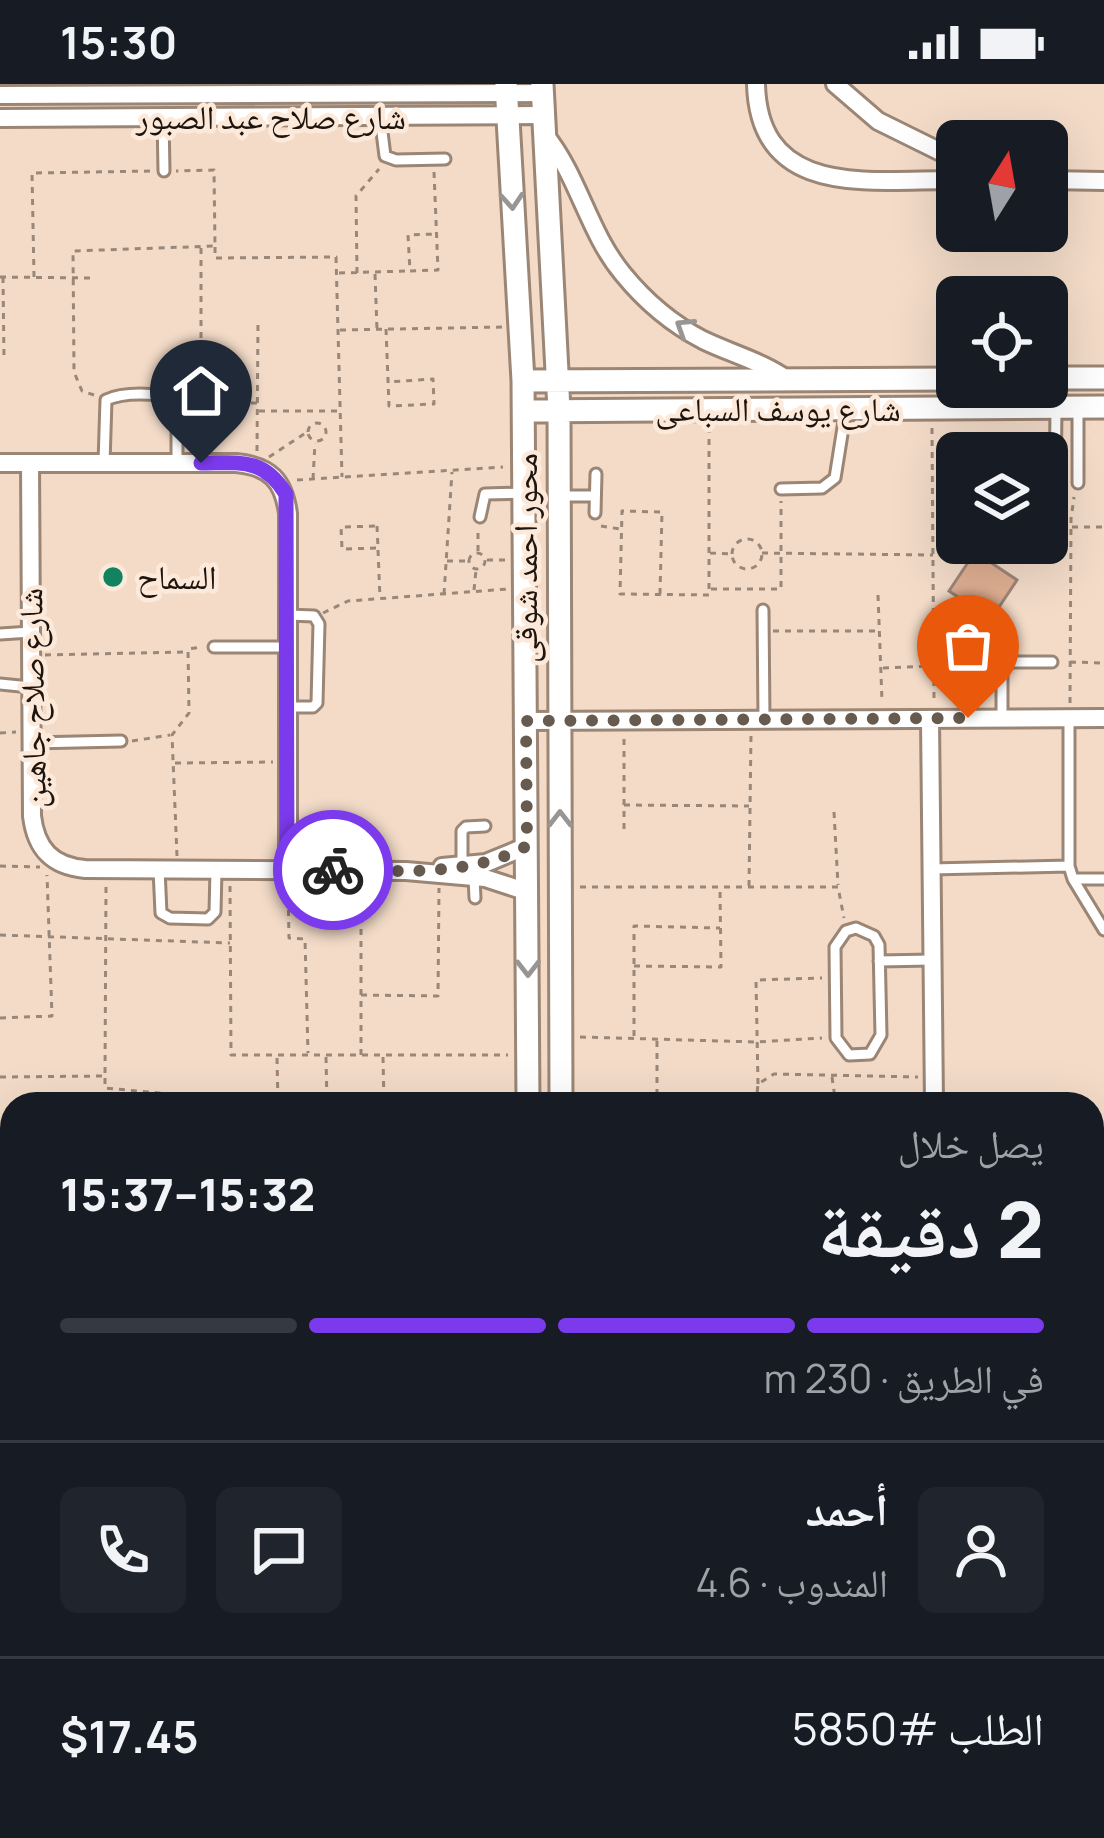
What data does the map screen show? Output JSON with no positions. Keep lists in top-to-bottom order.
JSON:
{
  "streets": {
    "street": [
      "شارع صلاح عبد الصبور",
      "شارع يوسف السباعى",
      "محور احمد شوقى",
      "شارع صلاح جاهين"
    ]
  },
  "crossings": [
    ["شارع صلاح عبد الصبور", "محور احمد شوقى"],
    ["شارع يوسف السباعى", "محور احمد شوقى"],
    ["محور احمد شوقى", "شارع صلاح جاهين"]
  ],
  "places": ["السماح"],
  "north": "top",
  "page": {
    "status": "15:30",
    "heading": ["2 دقيقة", "يصل خلال", "15:32–15:37"],
    "panel": [
      "أحمد",
      "المندوب · 4.6",
      "الطلب #5850",
      "$17.45"
    ],
    "bar": "في الطريق · 230 m"
  }
}
